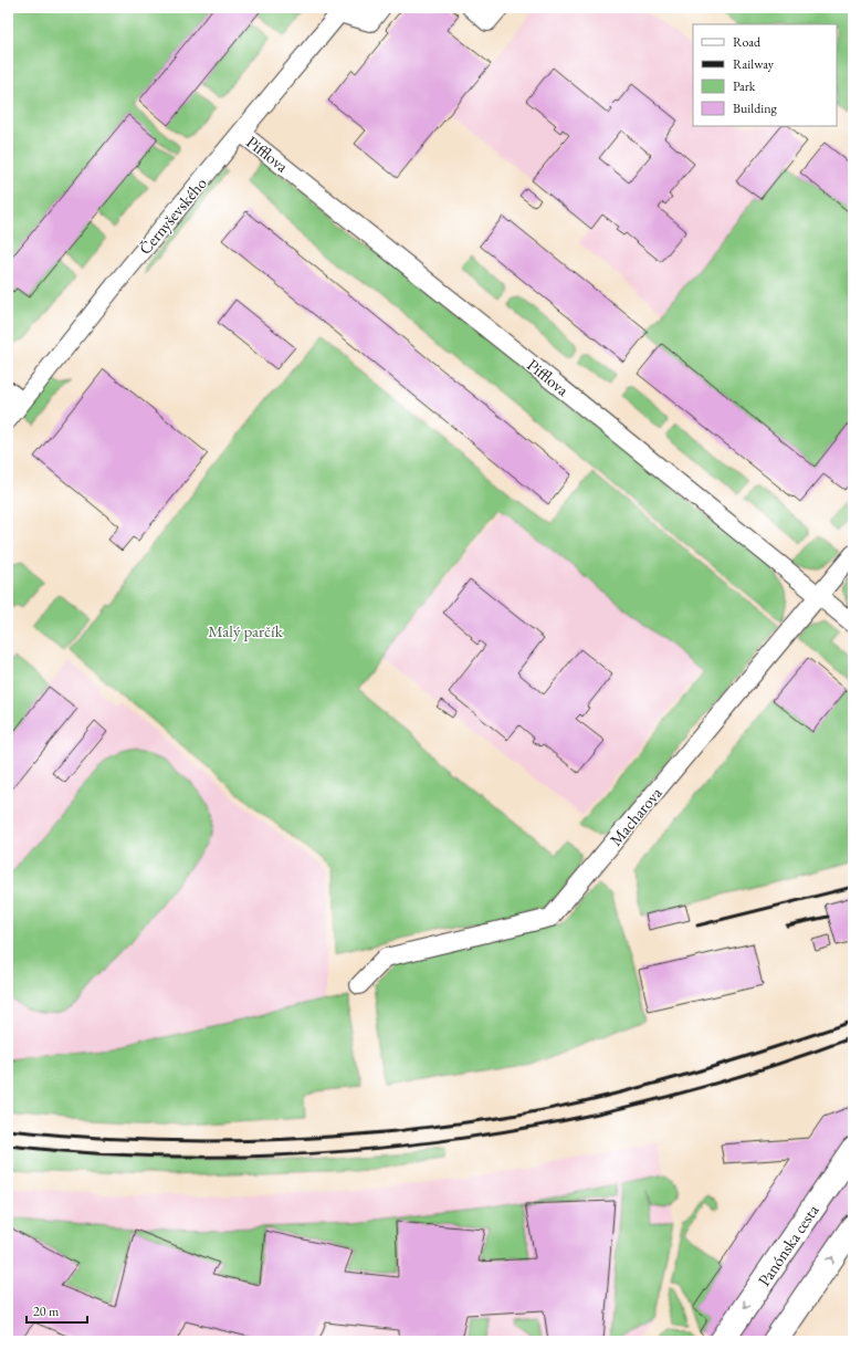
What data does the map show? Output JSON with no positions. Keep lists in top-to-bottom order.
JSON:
{
  "streets": {
    "main road": ["Panónska cesta"],
    "street": ["Pifflova", "Černyševského", "Macharova"]
  },
  "crossings": [
    ["Pifflova", "Černyševského"],
    ["Pifflova", "Macharova"]
  ],
  "parks": ["Malý parčík"],
  "legend": [
    "Road",
    "Railway",
    "Park",
    "Building"
  ],
  "scale_bar": "20 m"
}
